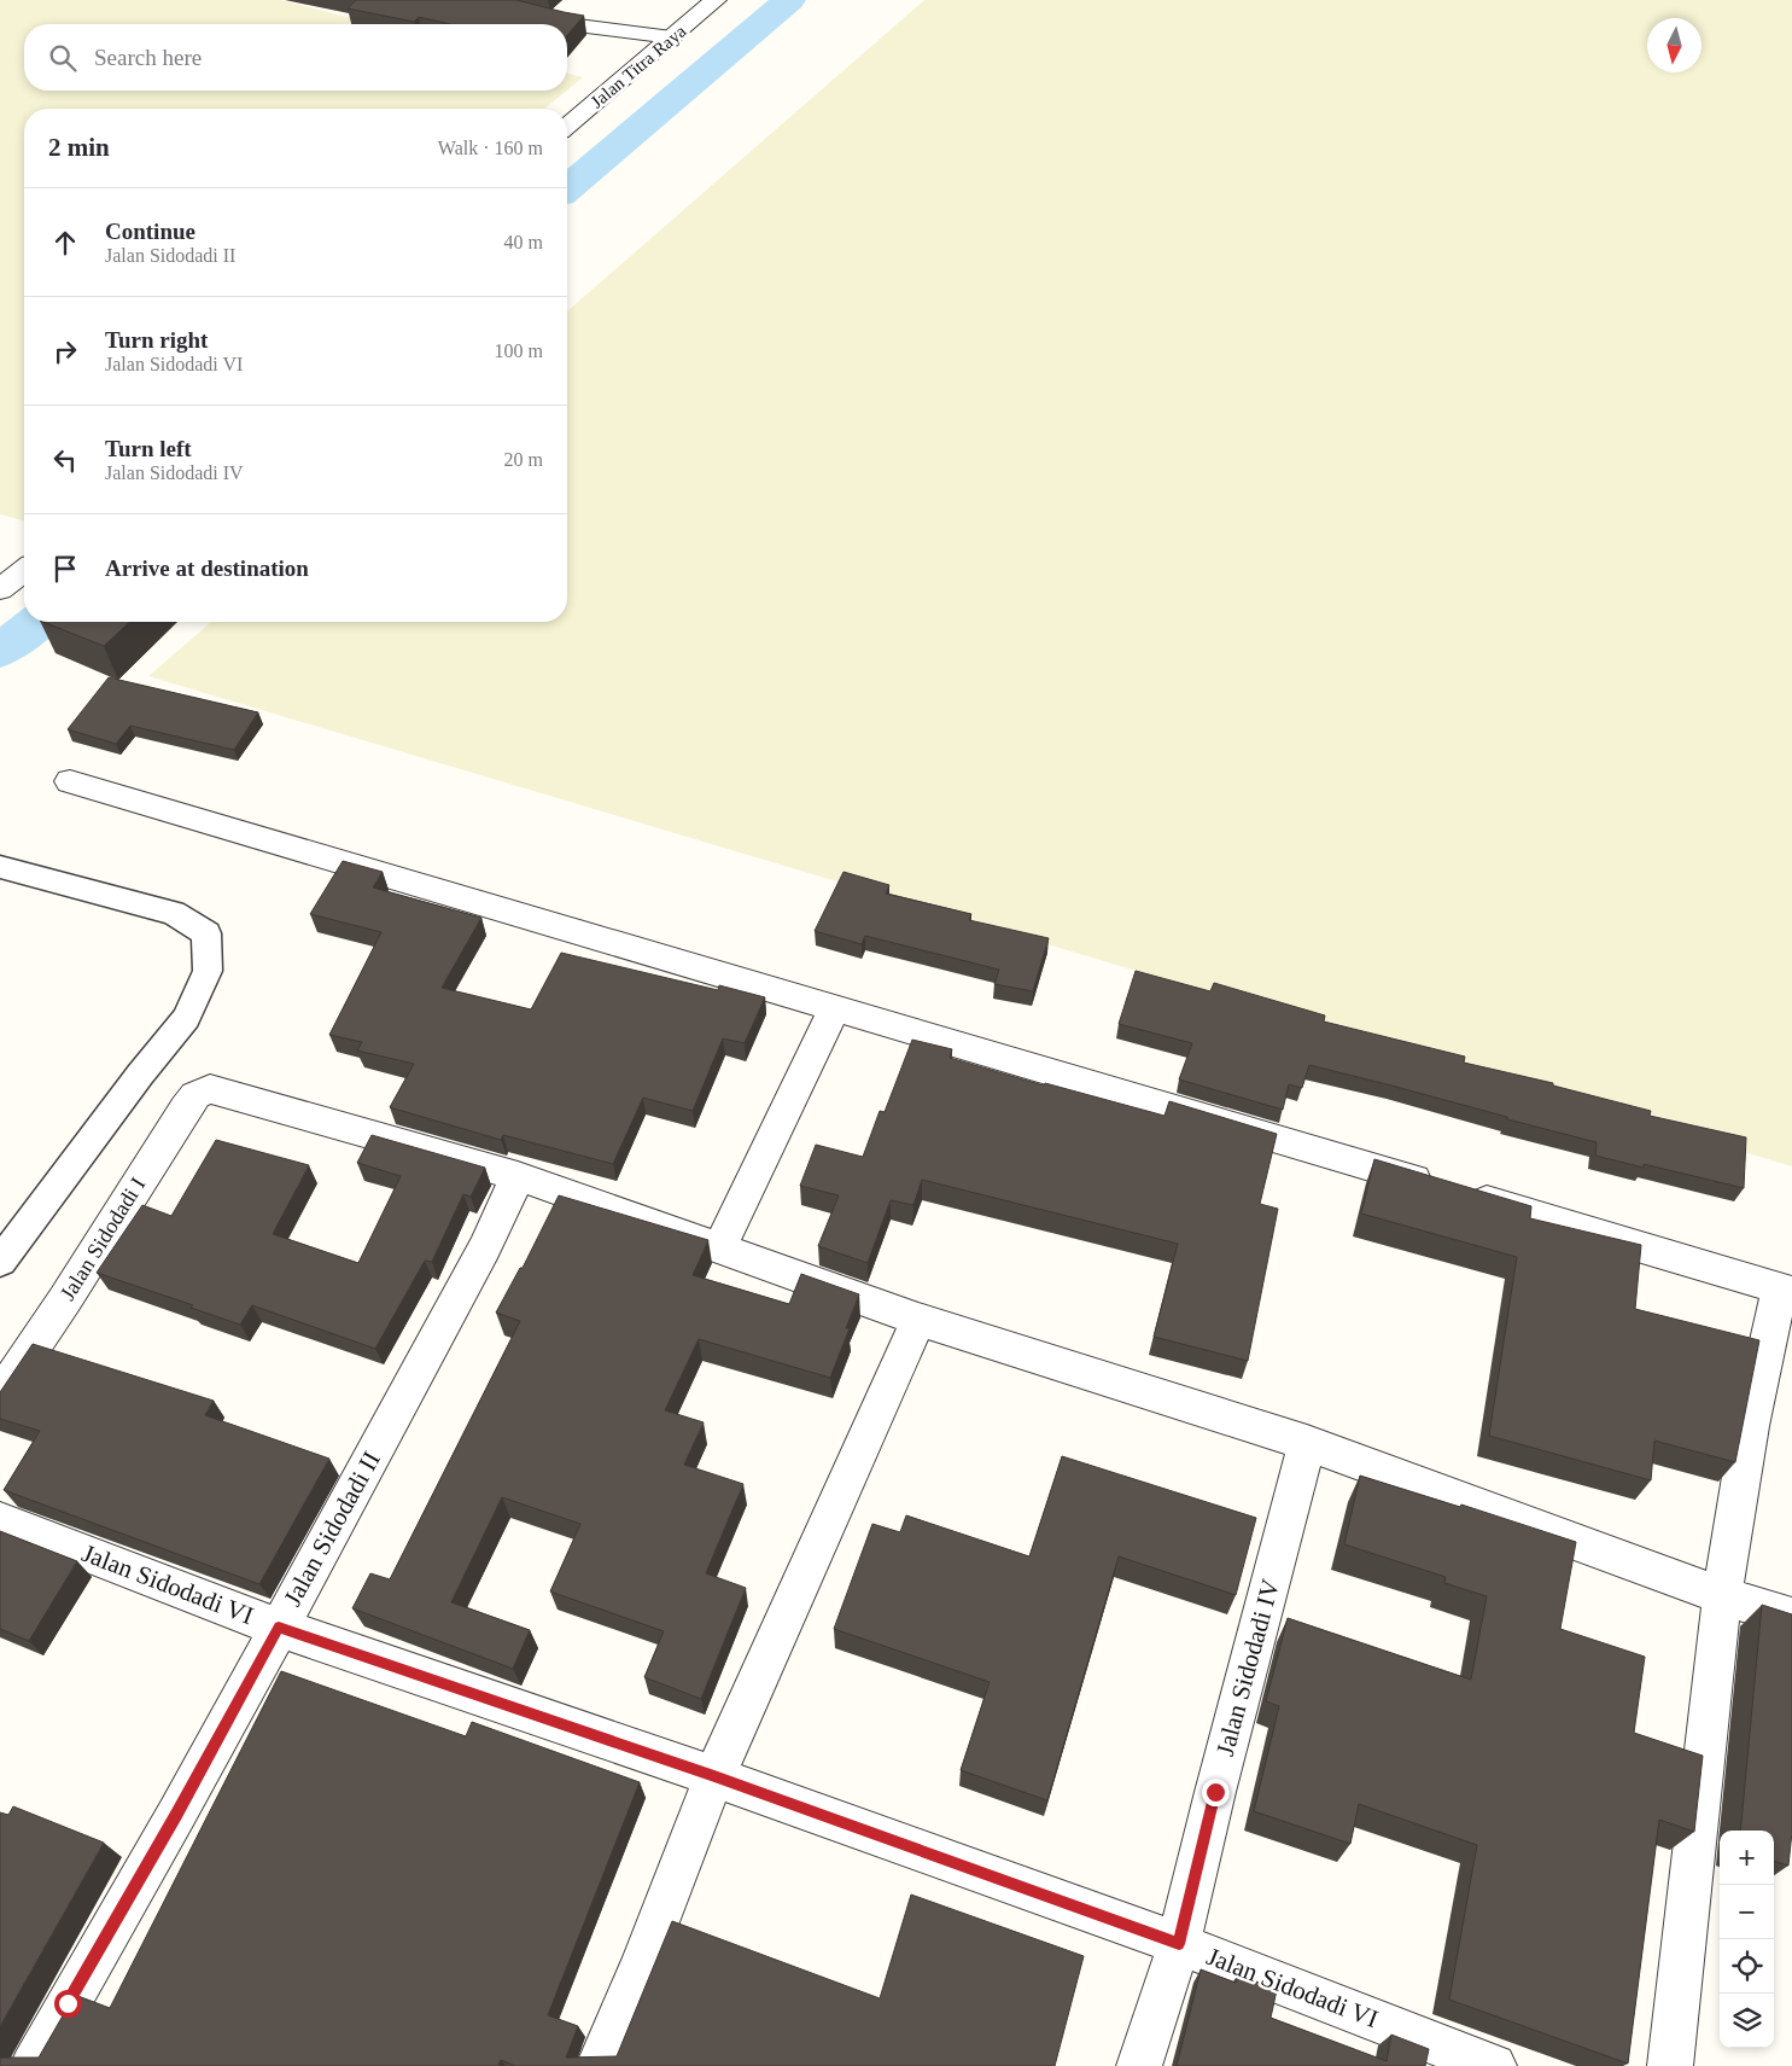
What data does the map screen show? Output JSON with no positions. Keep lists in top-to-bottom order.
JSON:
{
  "streets": {
    "street": [
      "Jalan Titra Raya",
      "Jalan Sidodadi I",
      "Jalan Sidodadi II",
      "Jalan Sidodadi VI",
      "Jalan Sidodadi IV"
    ]
  },
  "crossings": [
    ["Jalan Sidodadi I", "Jalan Sidodadi II"],
    ["Jalan Sidodadi II", "Jalan Sidodadi VI"],
    ["Jalan Sidodadi VI", "Jalan Sidodadi IV"]
  ],
  "north": "bottom",
  "page": {
    "search": "Search here",
    "heading": ["2 min", "Walk · 160 m"],
    "list": [
      ["Continue", "Jalan Sidodadi II", "40 m"],
      ["Turn right", "Jalan Sidodadi VI", "100 m"],
      ["Turn left", "Jalan Sidodadi IV", "20 m"],
      "Arrive at destination"
    ],
    "map_buttons": ["+", "−"]
  }
}
